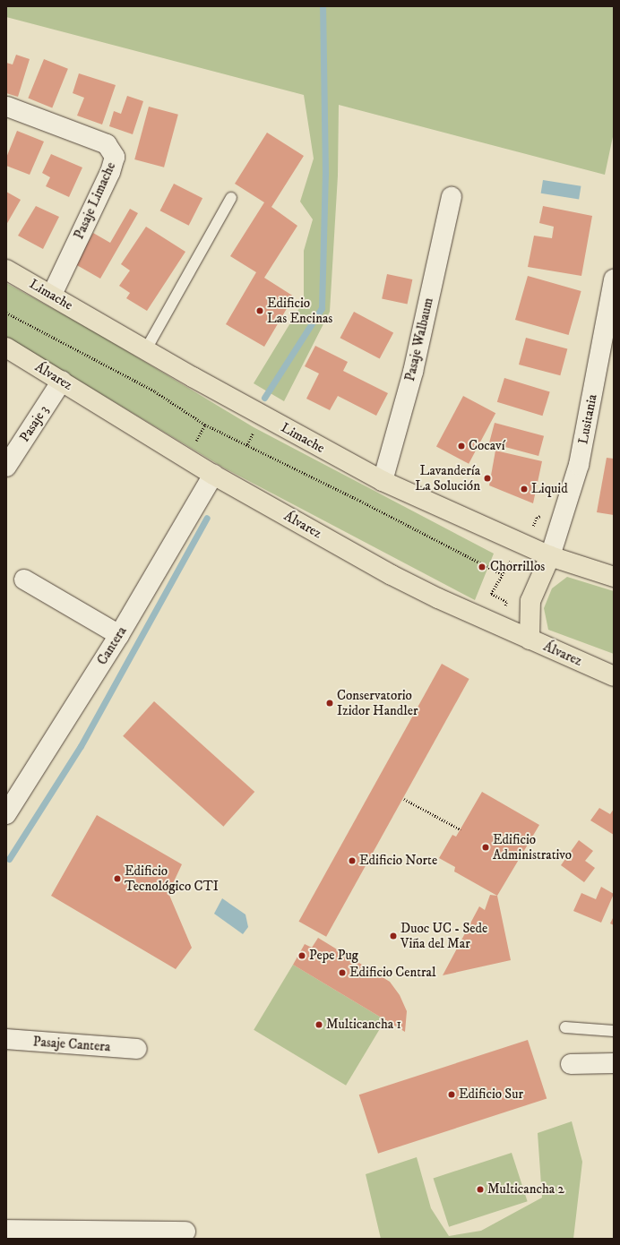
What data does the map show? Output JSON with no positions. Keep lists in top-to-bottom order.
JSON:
{
  "streets": {
    "main road": ["Limache", "Álvarez"],
    "street": [
      "Pasaje Limache",
      "Pasaje Walbaum",
      "Lusitania",
      "Pasaje 3",
      "Cantera",
      "Pasaje Cantera"
    ]
  },
  "crossings": [
    ["Pasaje Limache", "Limache"],
    ["Limache", "Pasaje Walbaum"],
    ["Limache", "Lusitania"],
    ["Álvarez", "Pasaje 3"],
    ["Álvarez", "Cantera"]
  ],
  "places": [
    "Edificio Las Encinas",
    "Cocaví",
    "Lavandería La Solución",
    "Liquid",
    "Chorrillos",
    "Conservatorio Izidor Handler",
    "Edificio Administrativo",
    "Edificio Norte",
    "Edificio Tecnológico CTI",
    "Duoc UC - Sede Viña del Mar",
    "Pepe Pug",
    "Edificio Central",
    "Multicancha 1",
    "Edificio Sur",
    "Multicancha 2"
  ]
}
